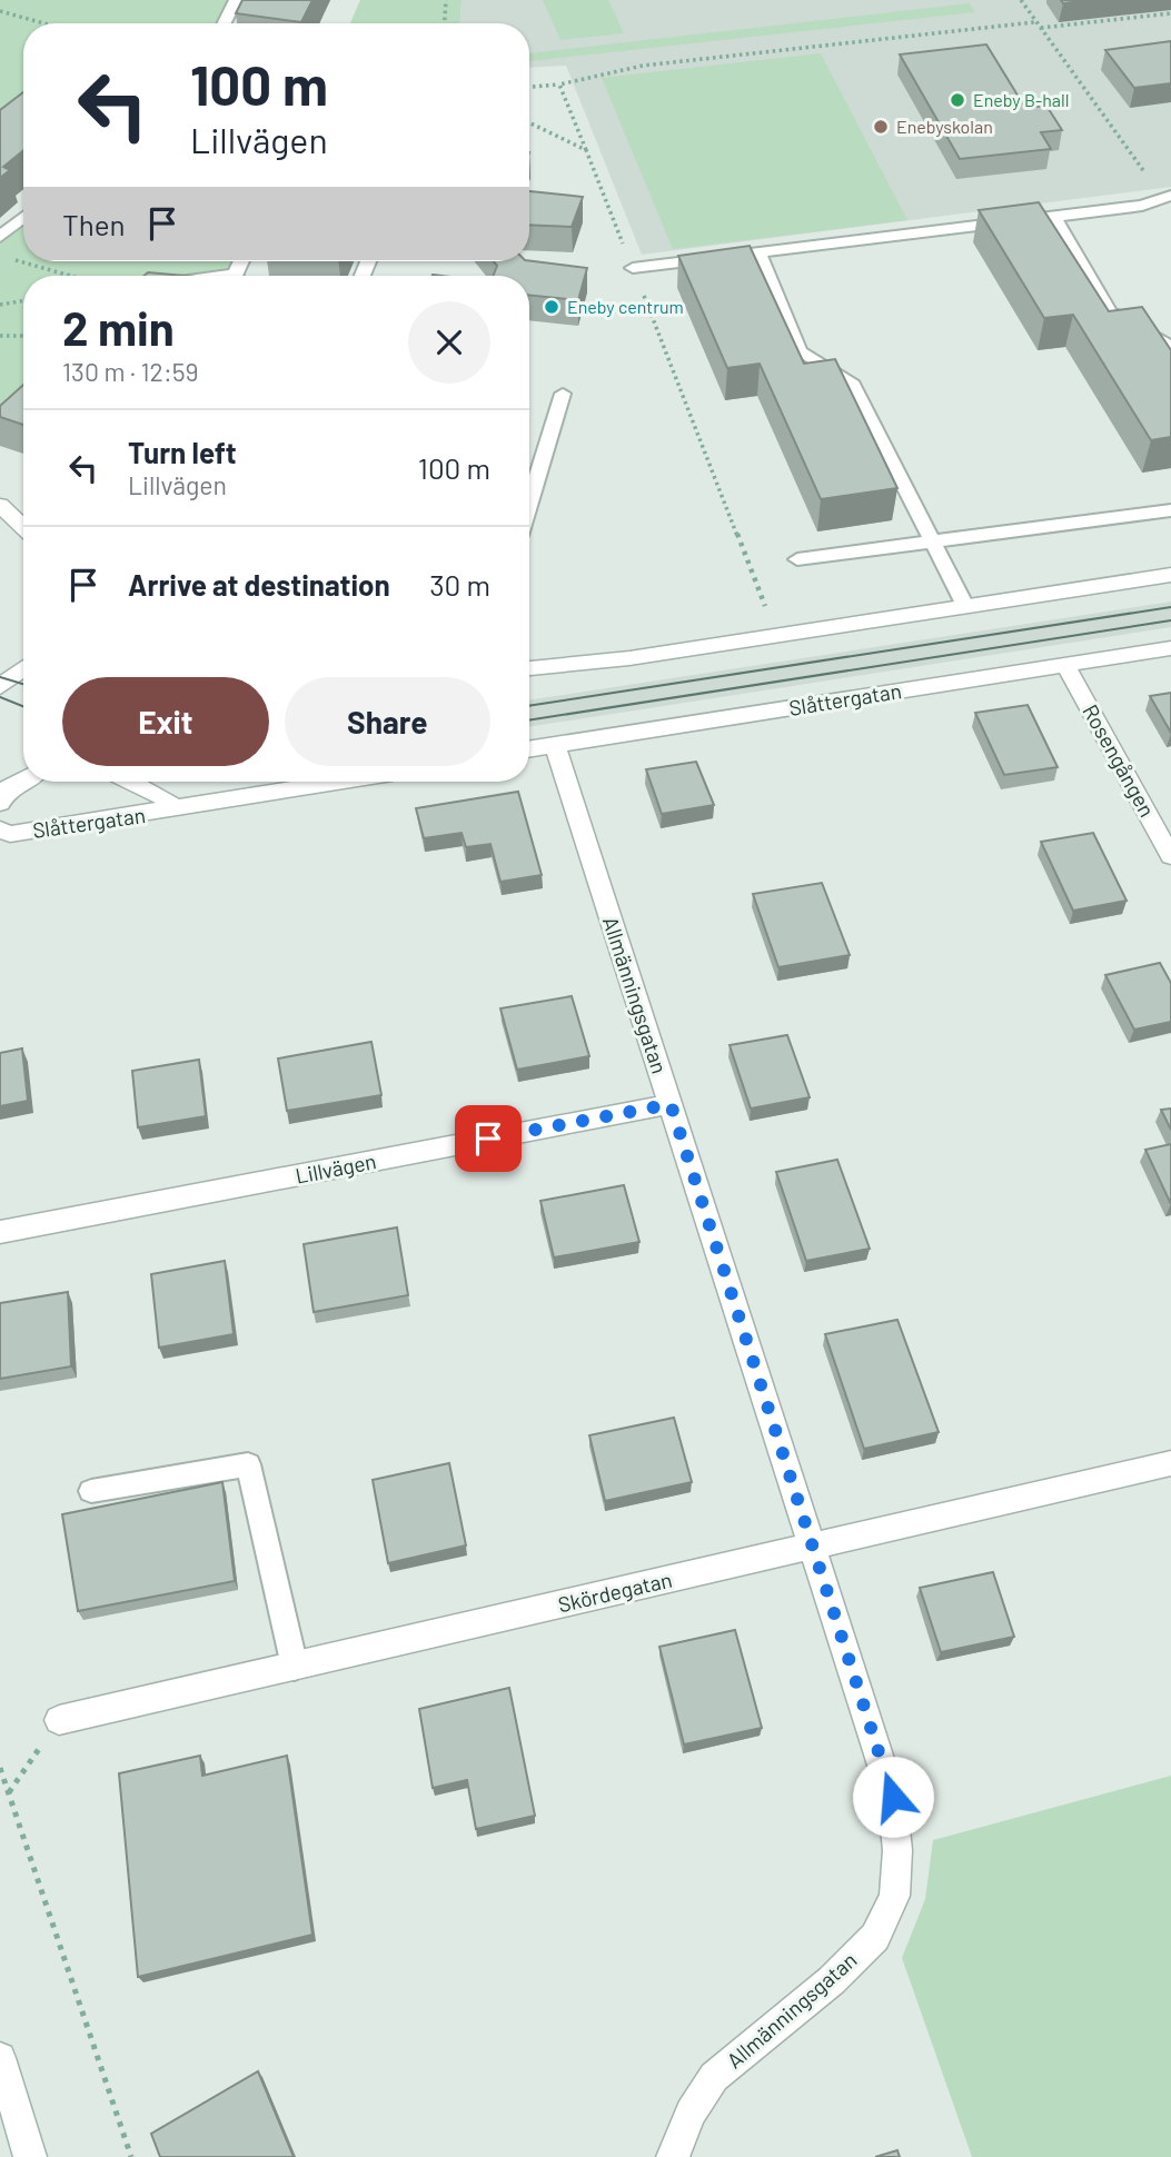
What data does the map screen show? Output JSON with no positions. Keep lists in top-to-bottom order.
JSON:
{
  "streets": {
    "street": [
      "Slåttergatan",
      "Rosengången",
      "Allmänningsgatan",
      "Lillvägen",
      "Skördegatan"
    ]
  },
  "crossings": [
    ["Slåttergatan", "Rosengången"],
    ["Slåttergatan", "Allmänningsgatan"],
    ["Allmänningsgatan", "Lillvägen"],
    ["Allmänningsgatan", "Skördegatan"]
  ],
  "places": ["Eneby B-hall", "Enebyskolan", "Eneby centrum"],
  "page": {
    "turn": ["100 m", "Lillvägen"],
    "then": "Then",
    "heading": ["2 min", "130 m · 12:59"],
    "list": [
      {
        "name": "Turn left",
        "note": "Lillvägen",
        "value": "100 m"
      },
      {
        "name": "Arrive at destination",
        "value": "30 m"
      }
    ],
    "buttons": ["Exit", "Share"]
  }
}
